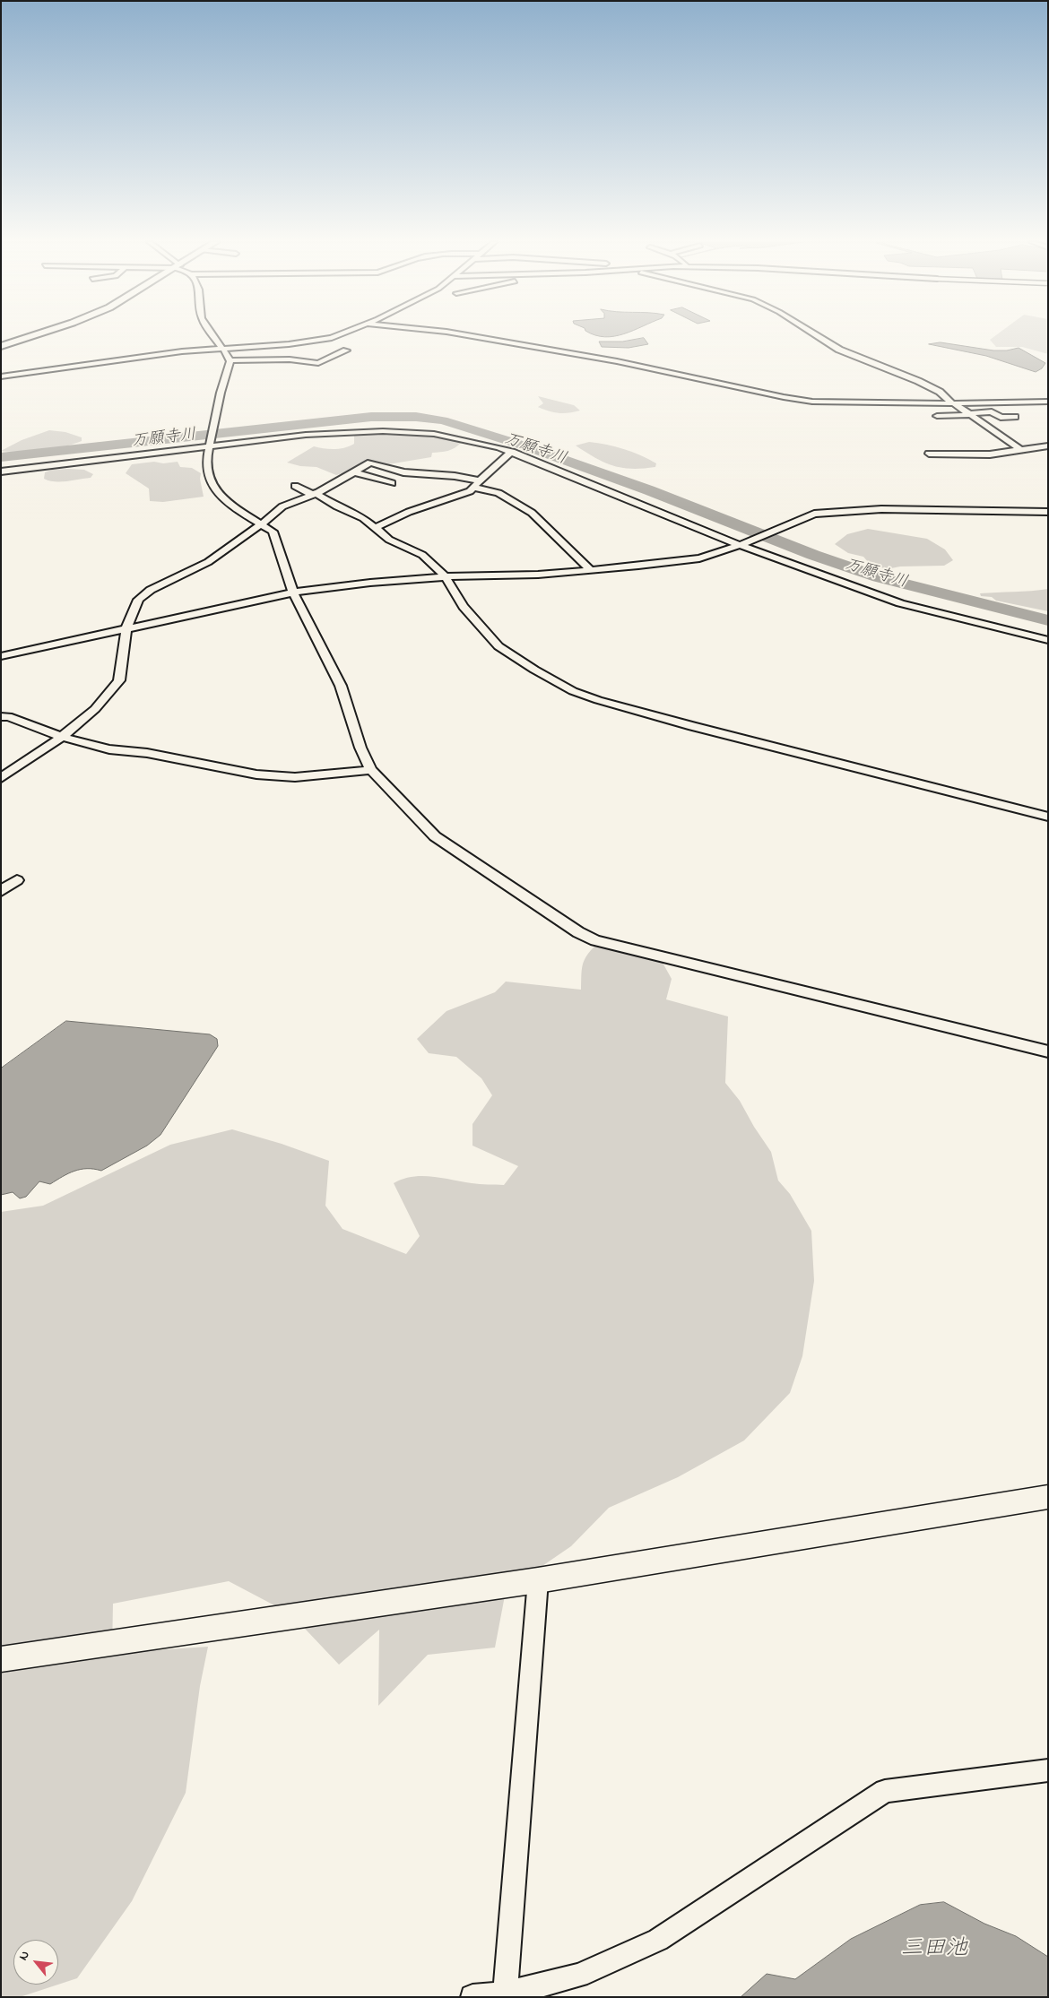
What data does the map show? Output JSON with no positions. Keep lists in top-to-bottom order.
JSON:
{
  "water": ["万願寺川", "三田池"],
  "north": "top left"
}
